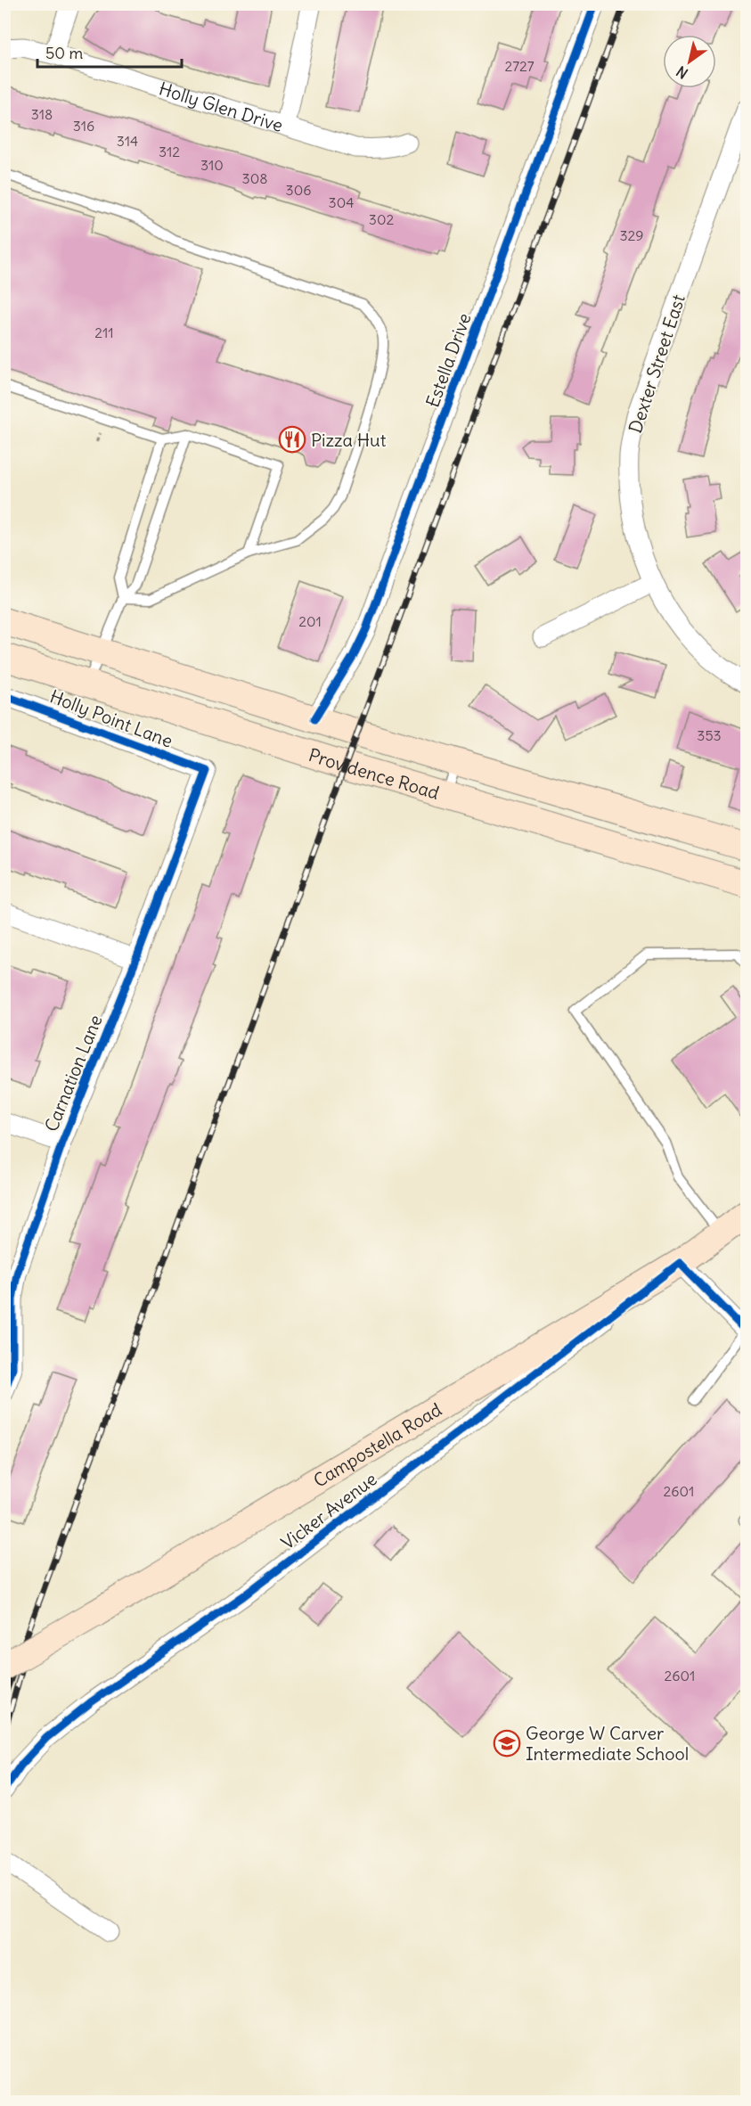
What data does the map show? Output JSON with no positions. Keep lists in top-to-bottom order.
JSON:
{
  "streets": {
    "main road": ["Providence Road", "Campostella Road"],
    "street": [
      "Holly Glen Drive",
      "Estella Drive",
      "Dexter Street East",
      "Holly Point Lane",
      "Carnation Lane",
      "Vicker Avenue"
    ]
  },
  "crossings": [
    ["Estella Drive", "Providence Road"],
    ["Holly Point Lane", "Carnation Lane"],
    ["Campostella Road", "Vicker Avenue"]
  ],
  "places": {
    "restaurant": ["Pizza Hut"],
    "school or university": ["George W Carver Intermediate School"]
  },
  "house_numbers": [
    "2727",
    "318",
    "316",
    "314",
    "312",
    "310",
    "308",
    "306",
    "304",
    "302",
    "329",
    "211",
    "201",
    "353",
    "2601",
    "2601"
  ],
  "scale_bar": "50 m",
  "north": "bottom left"
}
